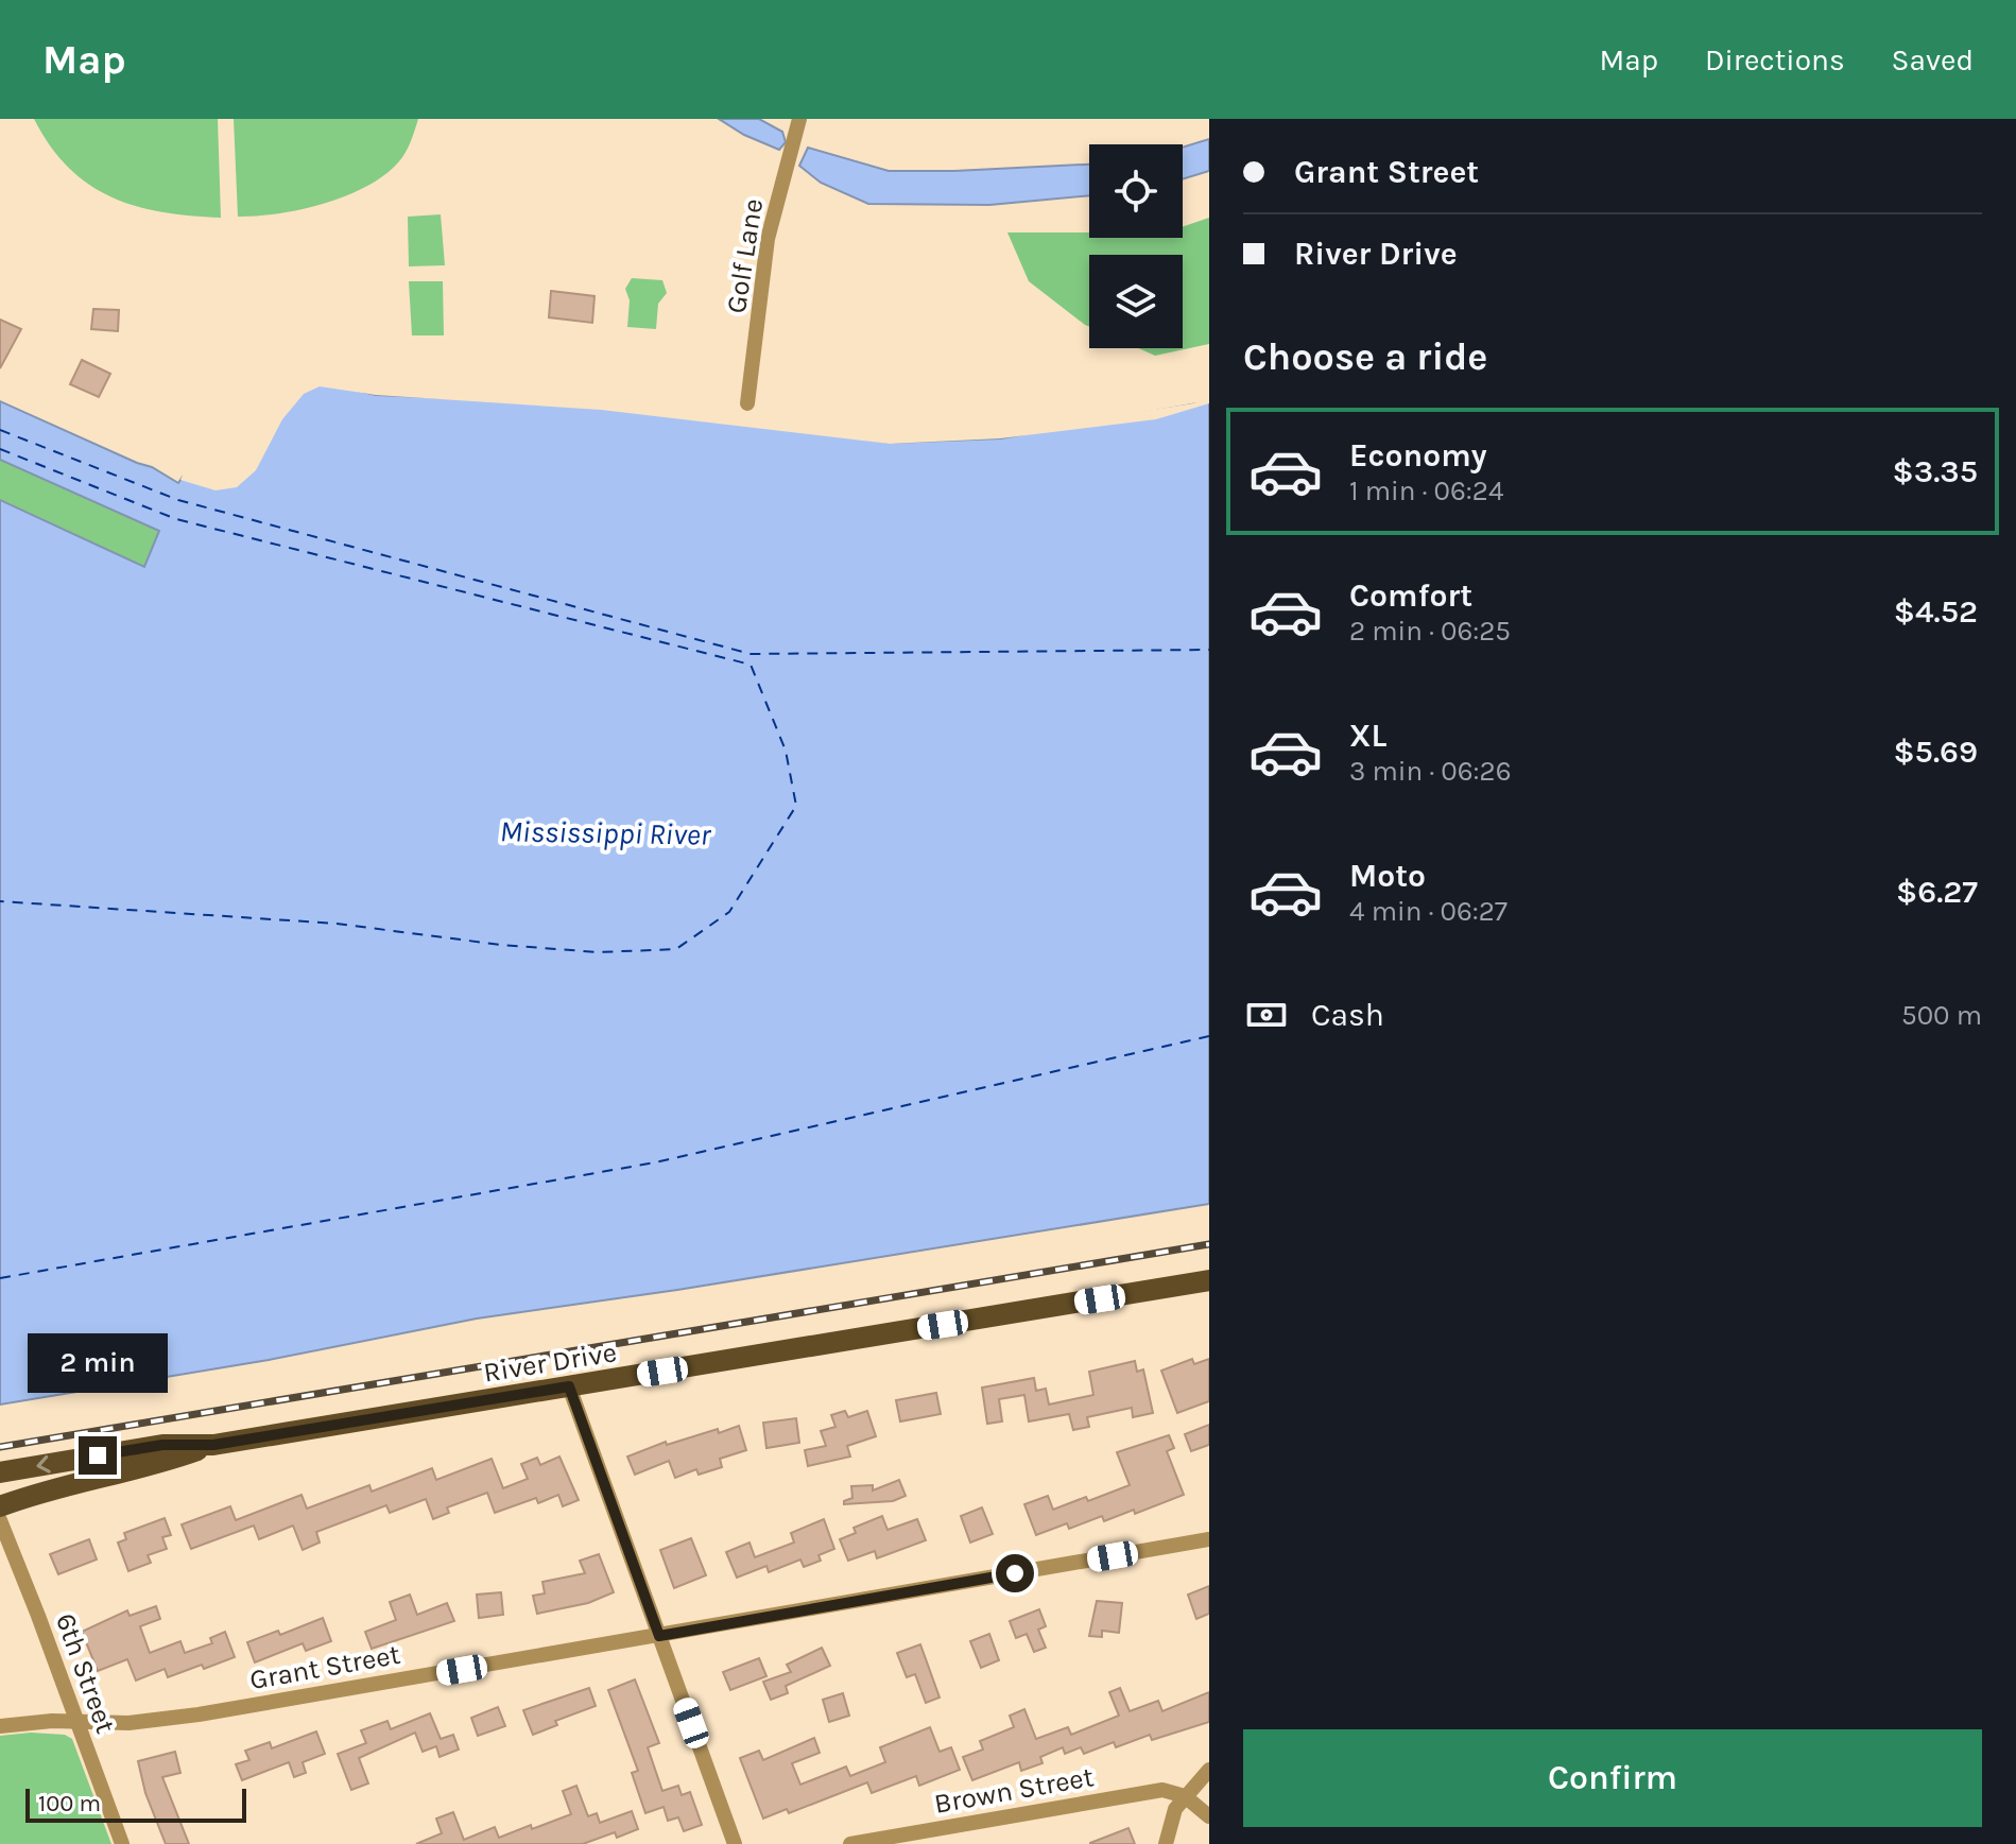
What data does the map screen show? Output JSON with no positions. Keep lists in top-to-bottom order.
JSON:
{
  "streets": {
    "main road": ["River Drive"],
    "street": [
      "Golf Lane",
      "Grant Street",
      "6th Street",
      "Brown Street"
    ]
  },
  "crossings": [
    ["Grant Street", "6th Street"]
  ],
  "water": ["Mississippi River"],
  "scale_bar": "100 m",
  "page": {
    "header": "Map",
    "nav": ["Map", "Directions", "Saved"],
    "banner": ["Grant Street", "River Drive"],
    "heading": "Choose a ride",
    "list": [
      {
        "name": "Economy",
        "note": "1 min · 06:24",
        "value": "$3.35"
      },
      {
        "name": "Comfort",
        "note": "2 min · 06:25",
        "value": "$4.52"
      },
      {
        "name": "XL",
        "note": "3 min · 06:26",
        "value": "$5.69"
      },
      {
        "name": "Moto",
        "note": "4 min · 06:27",
        "value": "$6.27"
      }
    ],
    "pay": ["Cash", "500 m"],
    "bubble": "2 min",
    "buttons": "Confirm",
    "scale": "100 m"
  }
}
